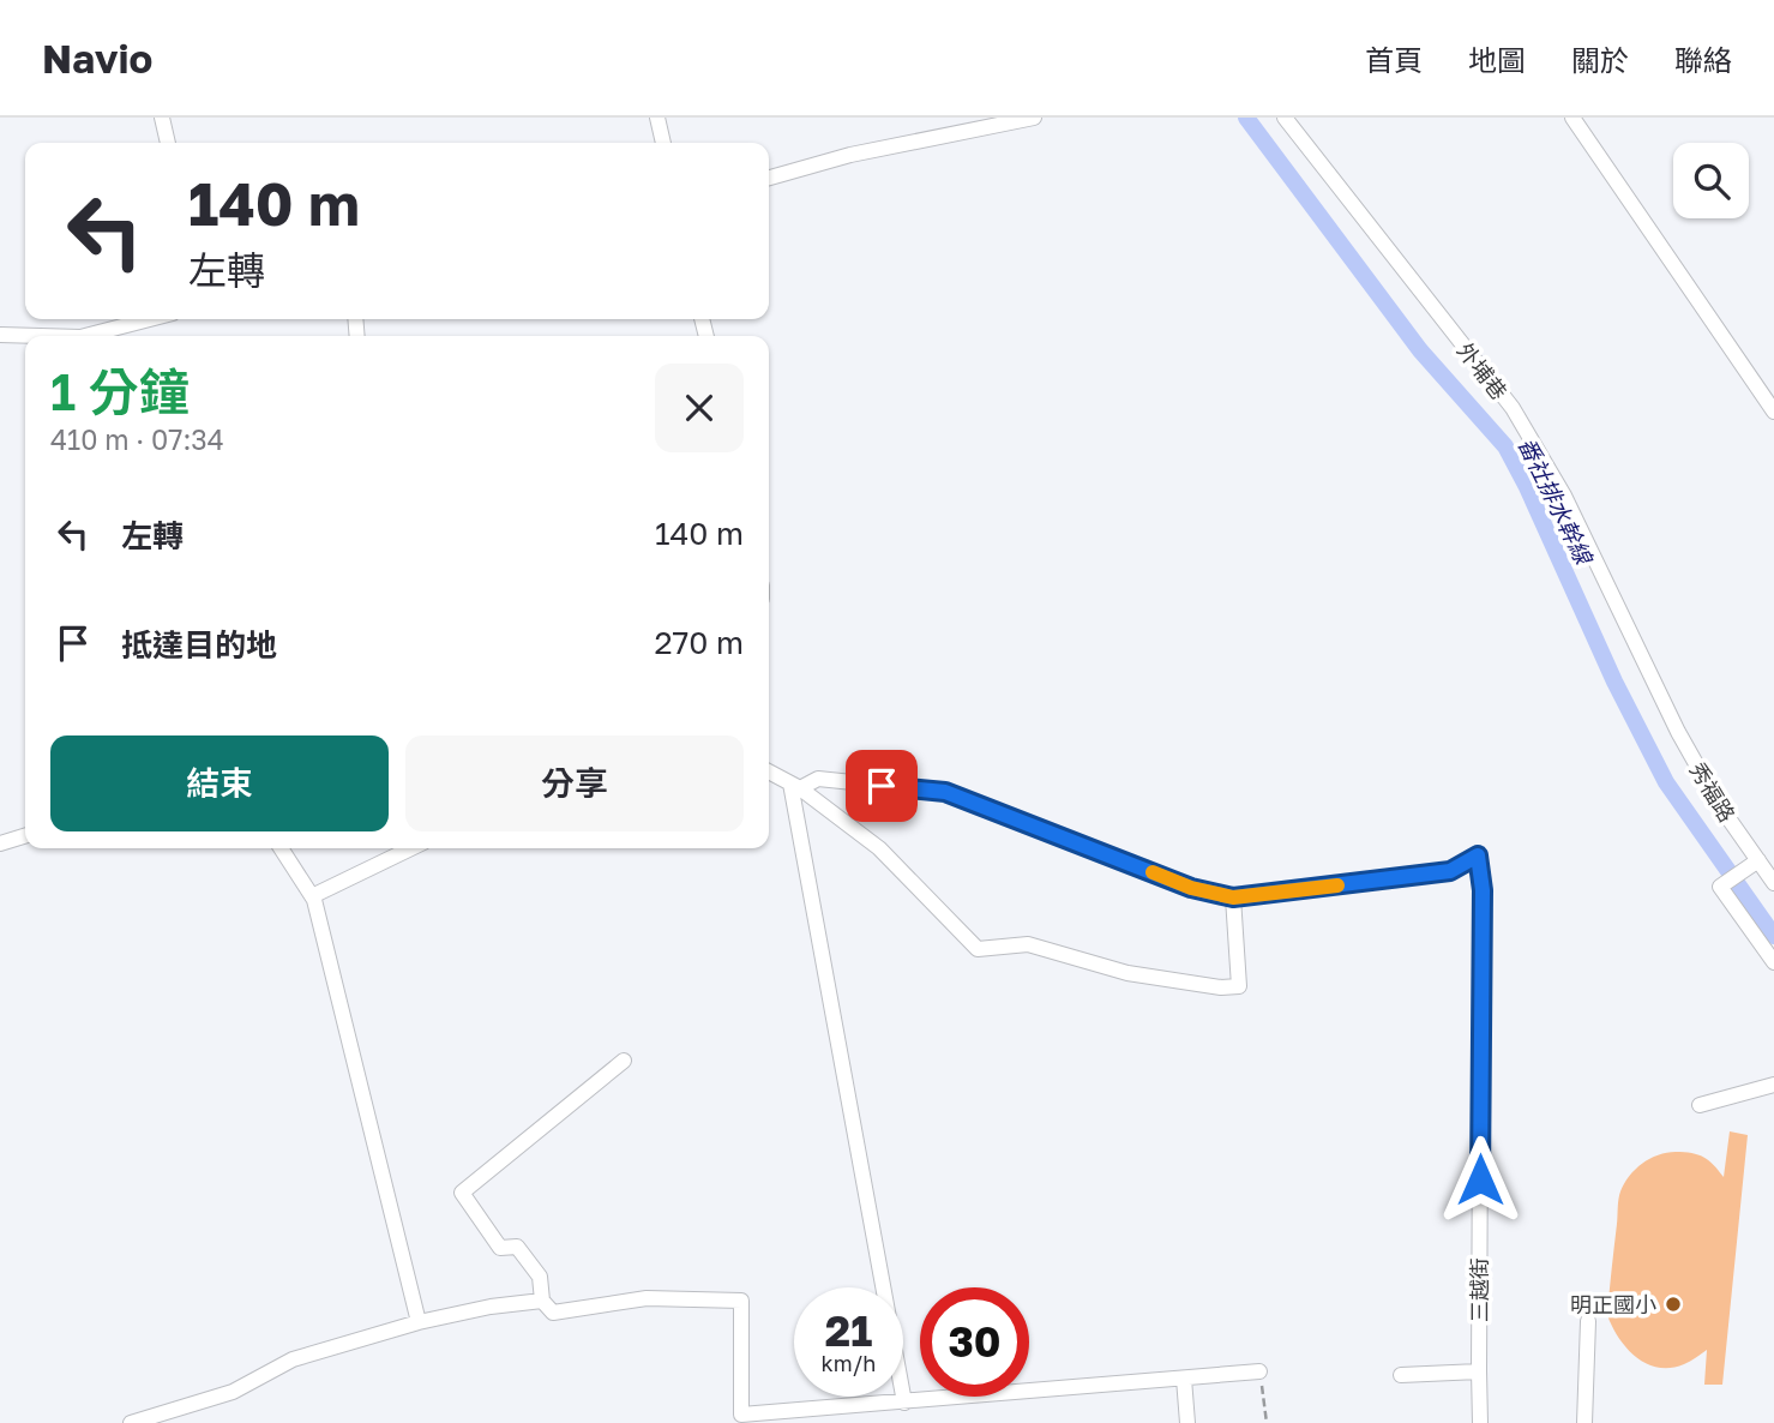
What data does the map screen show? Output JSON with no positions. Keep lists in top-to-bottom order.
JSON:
{
  "streets": {
    "street": ["外埔巷", "秀福路", "三越街"]
  },
  "crossings": [
    ["外埔巷", "秀福路"]
  ],
  "water": ["番社排水幹線"],
  "places": ["明正國小"],
  "page": {
    "header": "Navio",
    "nav": [
      "首頁",
      "地圖",
      "關於",
      "聯絡"
    ],
    "turn": ["140 m", "左轉"],
    "heading": ["1 分鐘", "410 m · 07:34"],
    "list": [
      {
        "name": "左轉",
        "value": "140 m"
      },
      {
        "name": "抵達目的地",
        "value": "270 m"
      }
    ],
    "buttons": ["結束", "分享"],
    "speed": "21 km/h",
    "limit": "30"
  }
}
